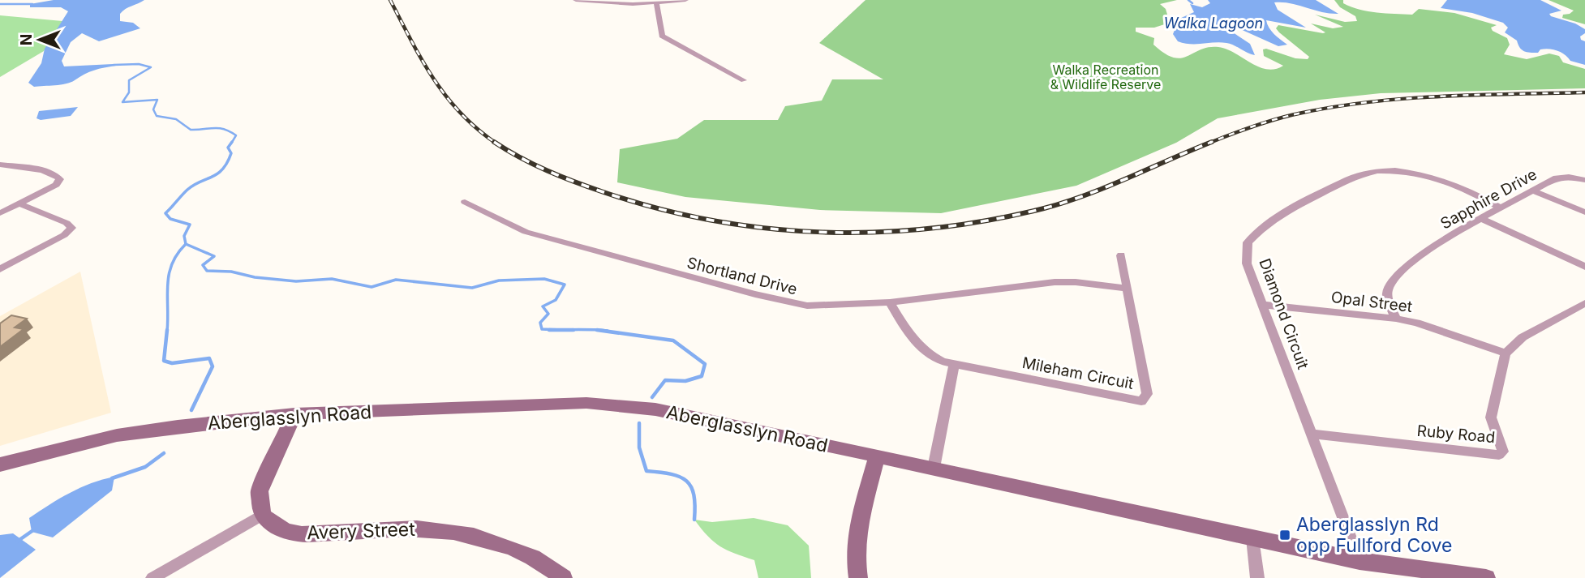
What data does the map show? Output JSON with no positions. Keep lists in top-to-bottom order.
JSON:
{
  "streets": {
    "main road": ["Aberglasslyn Road", "Avery Street"],
    "street": [
      "Sapphire Drive",
      "Shortland Drive",
      "Opal Street",
      "Diamond Circuit",
      "Mileham Circuit",
      "Ruby Road"
    ]
  },
  "crossings": [
    ["Sapphire Drive", "Opal Street"],
    ["Sapphire Drive", "Diamond Circuit"],
    ["Shortland Drive", "Mileham Circuit"],
    ["Opal Street", "Diamond Circuit"],
    ["Opal Street", "Ruby Road"],
    ["Diamond Circuit", "Aberglasslyn Road"],
    ["Diamond Circuit", "Ruby Road"]
  ],
  "water": ["Walka Lagoon"],
  "parks": ["Walka Recreation & Wildlife Reserve"],
  "places": {
    "transit": ["Aberglasslyn Rd opp Fullford Cove"]
  },
  "north": "left"
}
